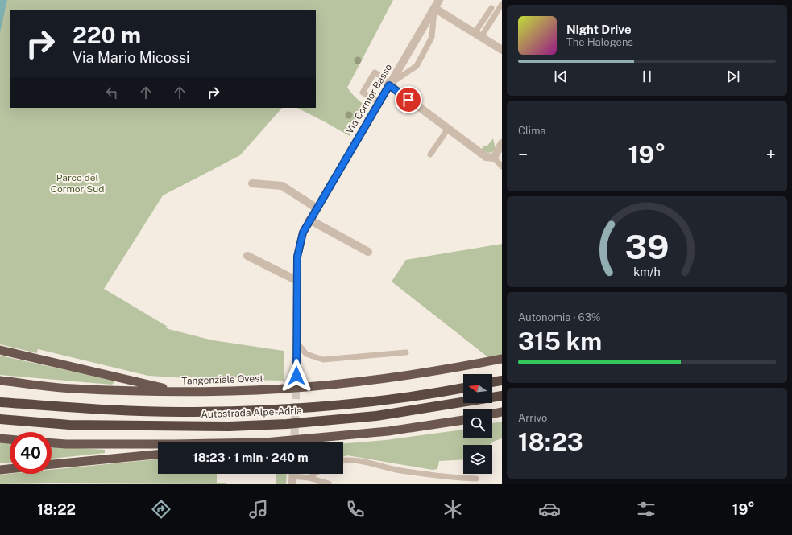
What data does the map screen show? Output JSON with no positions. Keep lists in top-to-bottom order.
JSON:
{
  "streets": {
    "highway": ["Tangenziale Ovest", "Autostrada Alpe-Adria"],
    "street": ["Via Cormor Basso"]
  },
  "parks": ["Parco del Cormor Sud"],
  "north": "left",
  "page": {
    "turn": ["220 m", "Via Mario Micossi"],
    "song": ["Night Drive", "The Halogens"],
    "tile": [
      "Clima",
      ["Autonomia · 63%", "315 km"],
      ["Arrivo", "18:23"]
    ],
    "heat": ["−", "19°", "+"],
    "limit": "40",
    "trip": "18:23 · 1 min · 240 m",
    "tabs": ["18:22", "19°"],
    "gauge": ["39", "km/h"]
  }
}
